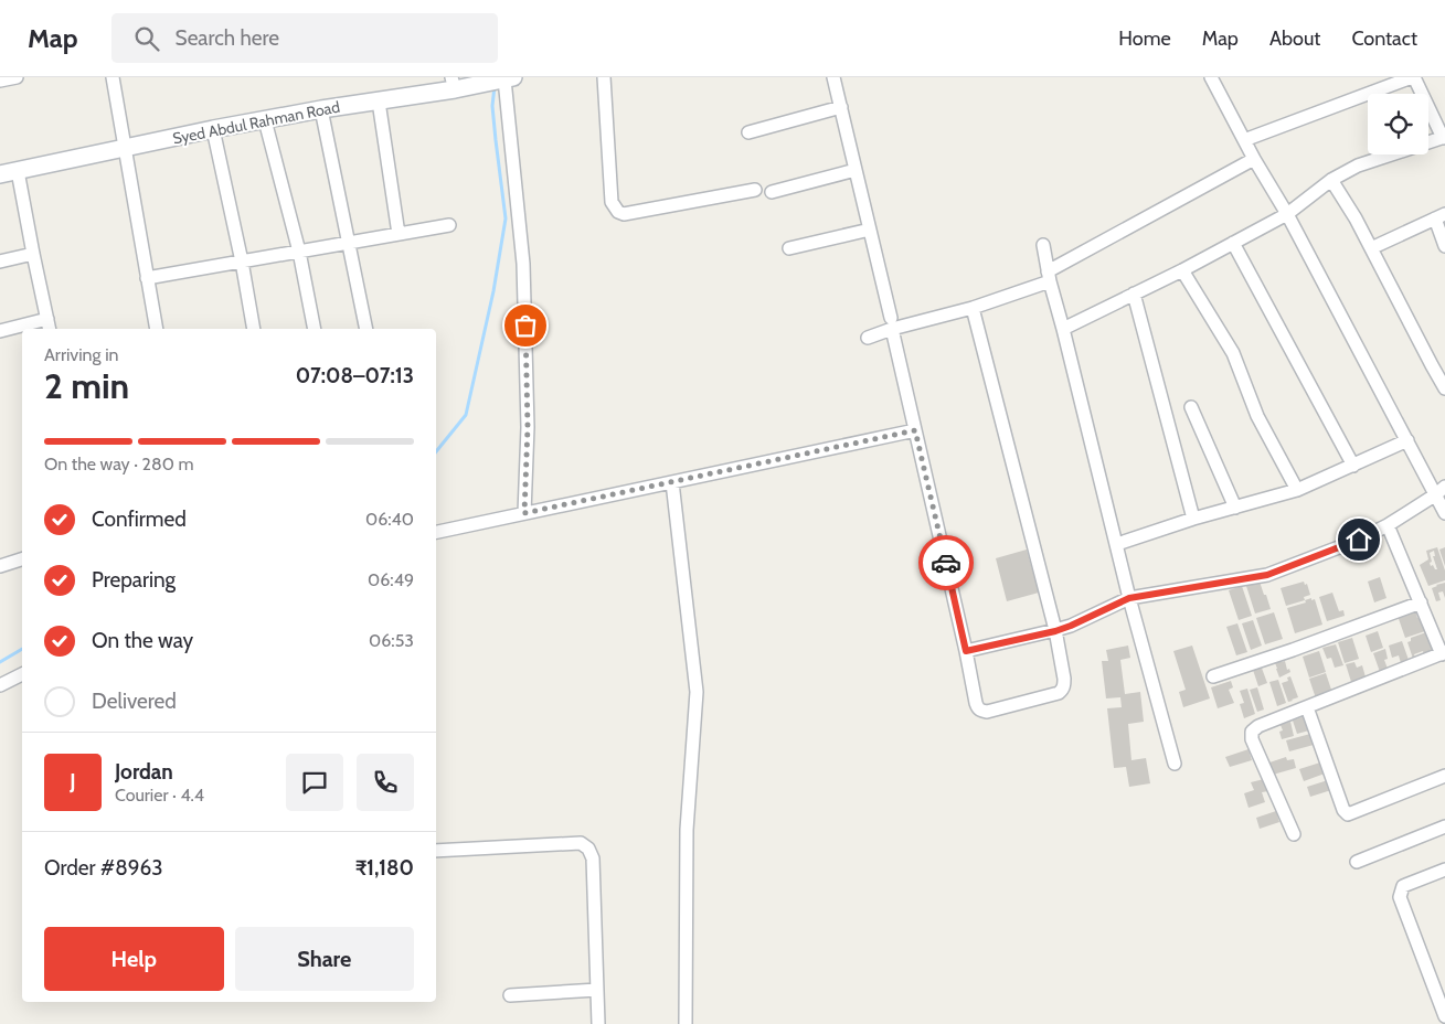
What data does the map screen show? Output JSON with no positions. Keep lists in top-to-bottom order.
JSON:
{
  "streets": {
    "street": ["Syed Abdul Rahman Road"]
  },
  "page": {
    "header": "Map",
    "search": "Search here",
    "nav": [
      "Home",
      "Map",
      "About",
      "Contact"
    ],
    "heading": ["2 min", "Arriving in", "07:08–07:13"],
    "panel": [
      "Jordan",
      "Courier · 4.4",
      "Order #8963",
      "₹1,180"
    ],
    "bar": "On the way · 280 m",
    "list": [
      ["Confirmed", "06:40"],
      ["Preparing", "06:49"],
      ["On the way", "06:53"],
      "Delivered"
    ],
    "round": "J",
    "buttons": ["Help", "Share"]
  }
}
